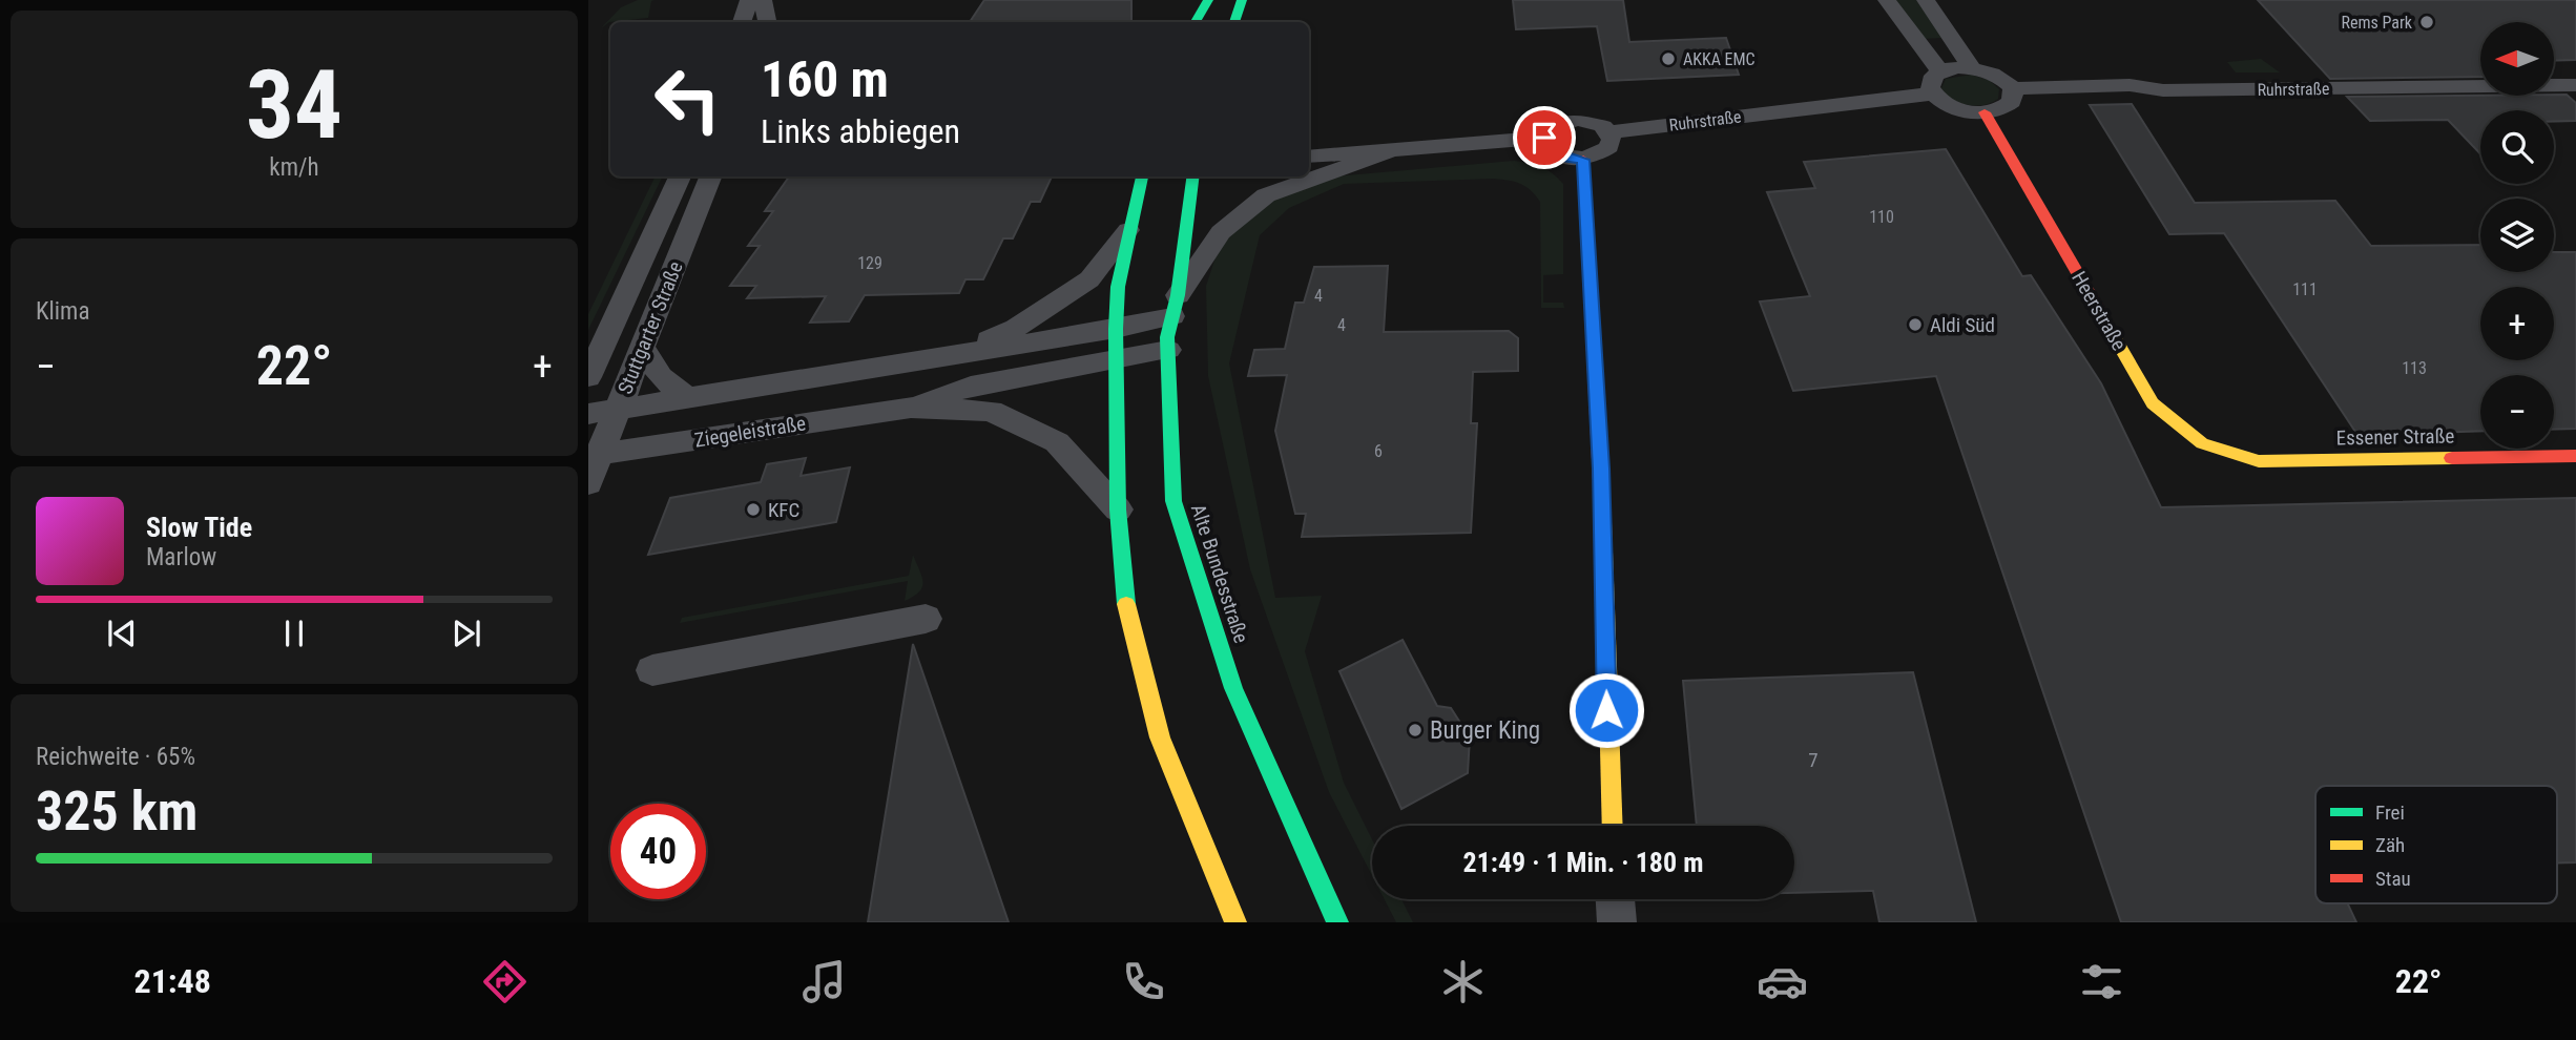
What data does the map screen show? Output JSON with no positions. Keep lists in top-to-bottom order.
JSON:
{
  "streets": {
    "main road": ["Heerstraße", "Essener Straße", "Alte Bundesstraße"],
    "street": ["Ruhrstraße", "Stuttgarter Straße", "Ziegeleistraße"]
  },
  "crossings": [
    ["Heerstraße", "Essener Straße"],
    ["Stuttgarter Straße", "Ziegeleistraße"],
    ["Ziegeleistraße", "Alte Bundesstraße"]
  ],
  "places": [
    "Rems Park",
    "AKKA EMC",
    "Aldi Süd",
    "KFC",
    "Burger King"
  ],
  "house_numbers": [
    "110",
    "129",
    "111",
    "4",
    "4",
    "113",
    "6",
    "7"
  ],
  "legend": ["Frei", "Zäh", "Stau"],
  "north": "left",
  "page": {
    "tile": [
      ["34", "km/h"],
      "Klima",
      ["Reichweite · 65%", "325 km"]
    ],
    "map_buttons": ["+", "−"],
    "turn": ["160 m", "Links abbiegen"],
    "heat": ["−", "22°", "+"],
    "song": ["Slow Tide", "Marlow"],
    "limit": "40",
    "trip": "21:49 · 1 Min. · 180 m",
    "tabs": ["21:48", "22°"]
  }
}
